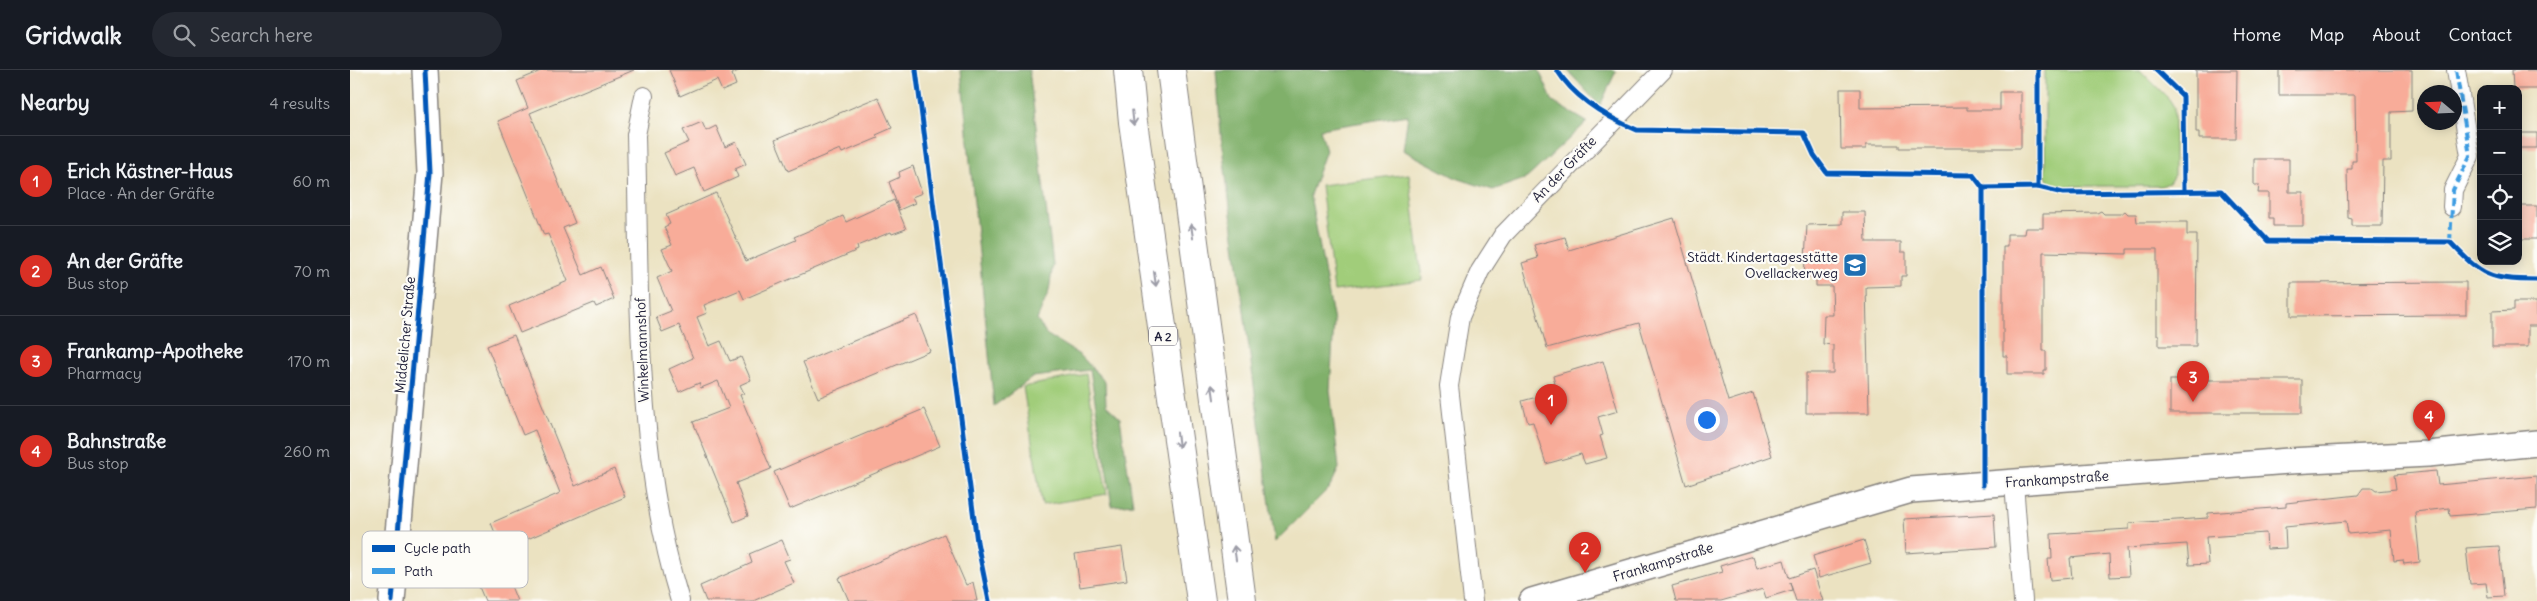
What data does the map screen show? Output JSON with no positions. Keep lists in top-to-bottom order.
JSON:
{
  "streets": {
    "highway": ["A 2"],
    "street": [
      "An der Gräfte",
      "Middelicher Straße",
      "Winkelmannshof",
      "Frankampstraße"
    ]
  },
  "places": {
    "school or university": ["Städt. Kindertagesstätte Ovellackerweg"]
  },
  "legend": ["Cycle path", "Path"],
  "north": "left",
  "page": {
    "header": "Gridwalk",
    "search": "Search here",
    "nav": [
      "Home",
      "Map",
      "About",
      "Contact"
    ],
    "heading": ["Nearby", "4 results"],
    "map_buttons": ["+", "−"],
    "list": [
      {
        "mark": "1",
        "name": "Erich Kästner-Haus",
        "note": "Place · An der Gräfte",
        "value": "60 m"
      },
      {
        "mark": "2",
        "name": "An der Gräfte",
        "note": "Bus stop",
        "value": "70 m"
      },
      {
        "mark": "3",
        "name": "Frankamp-Apotheke",
        "note": "Pharmacy",
        "value": "170 m"
      },
      {
        "mark": "4",
        "name": "Bahnstraße",
        "note": "Bus stop",
        "value": "260 m"
      }
    ],
    "pins": [
      "3",
      "1",
      "4",
      "2"
    ]
  }
}
